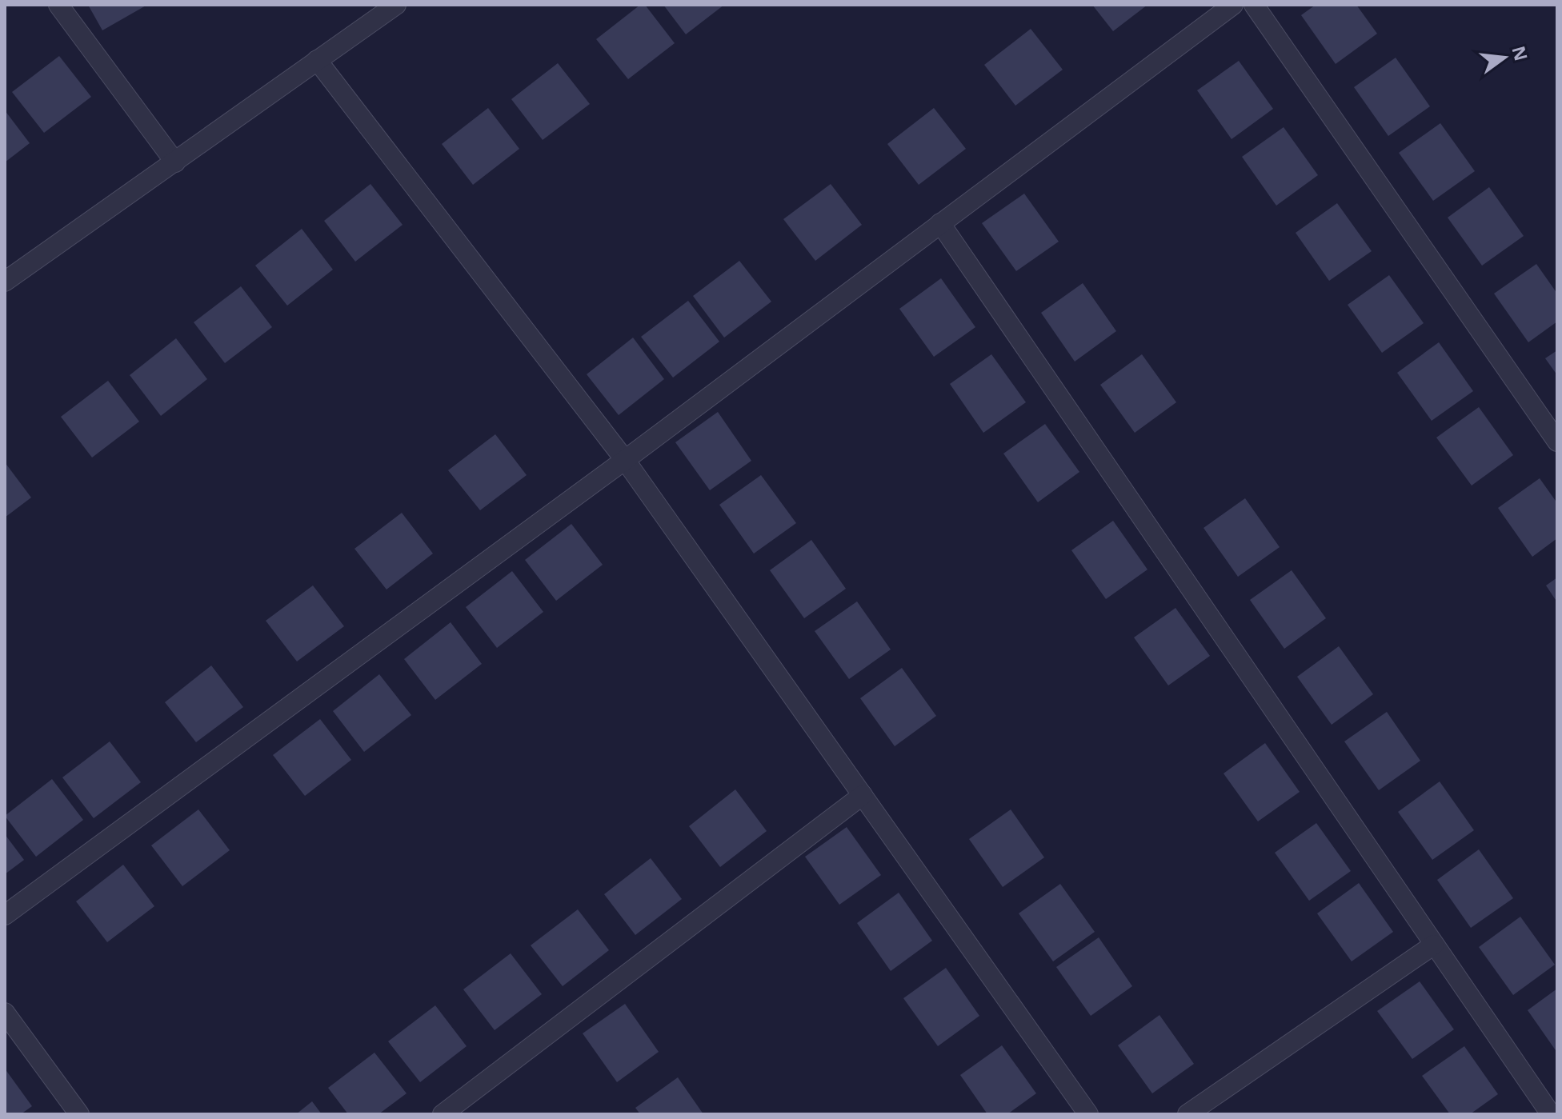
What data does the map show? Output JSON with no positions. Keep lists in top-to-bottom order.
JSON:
{
  "north": "right"
}
